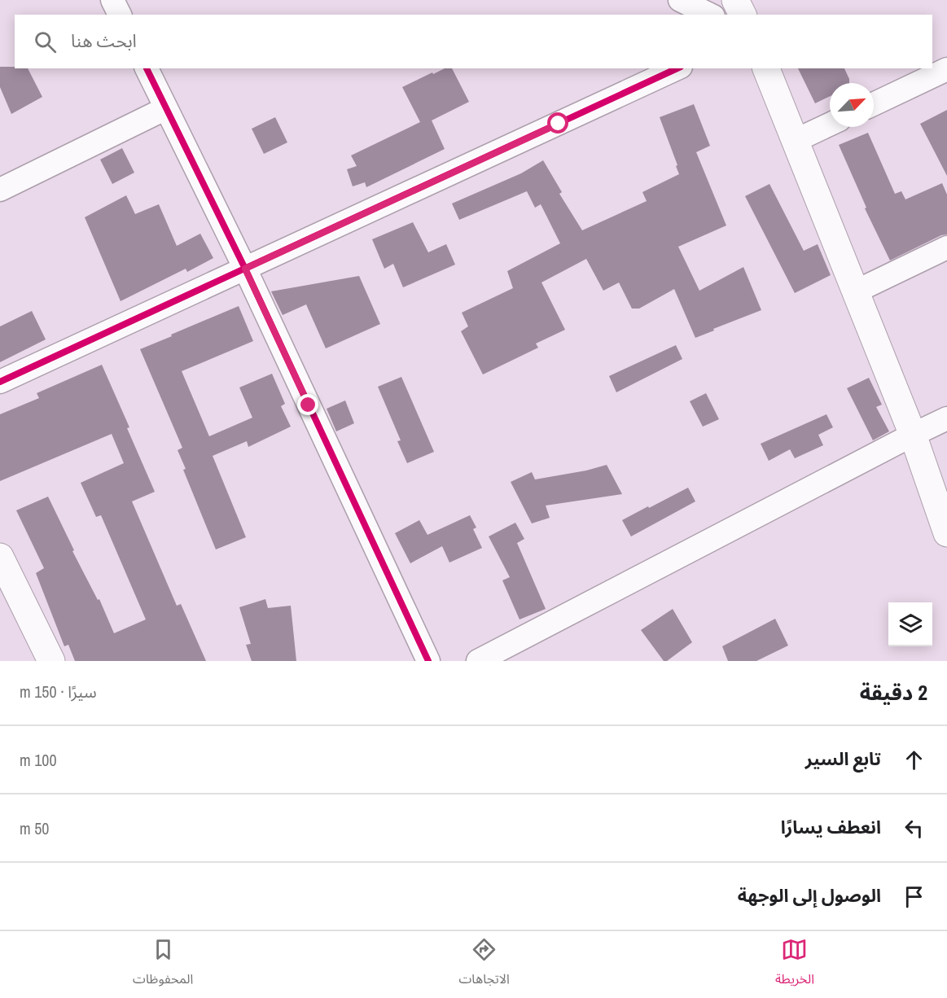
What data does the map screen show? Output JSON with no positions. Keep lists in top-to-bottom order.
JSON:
{
  "north": "top right",
  "page": {
    "search": "ابحث هنا",
    "heading": ["2 دقيقة", "سيرًا · 150 m"],
    "list": [
      ["تابع السير", "100 m"],
      ["انعطف يسارًا", "50 m"],
      "الوصول إلى الوجهة"
    ],
    "nav": ["الخريطة", "الاتجاهات", "المحفوظات"]
  }
}
